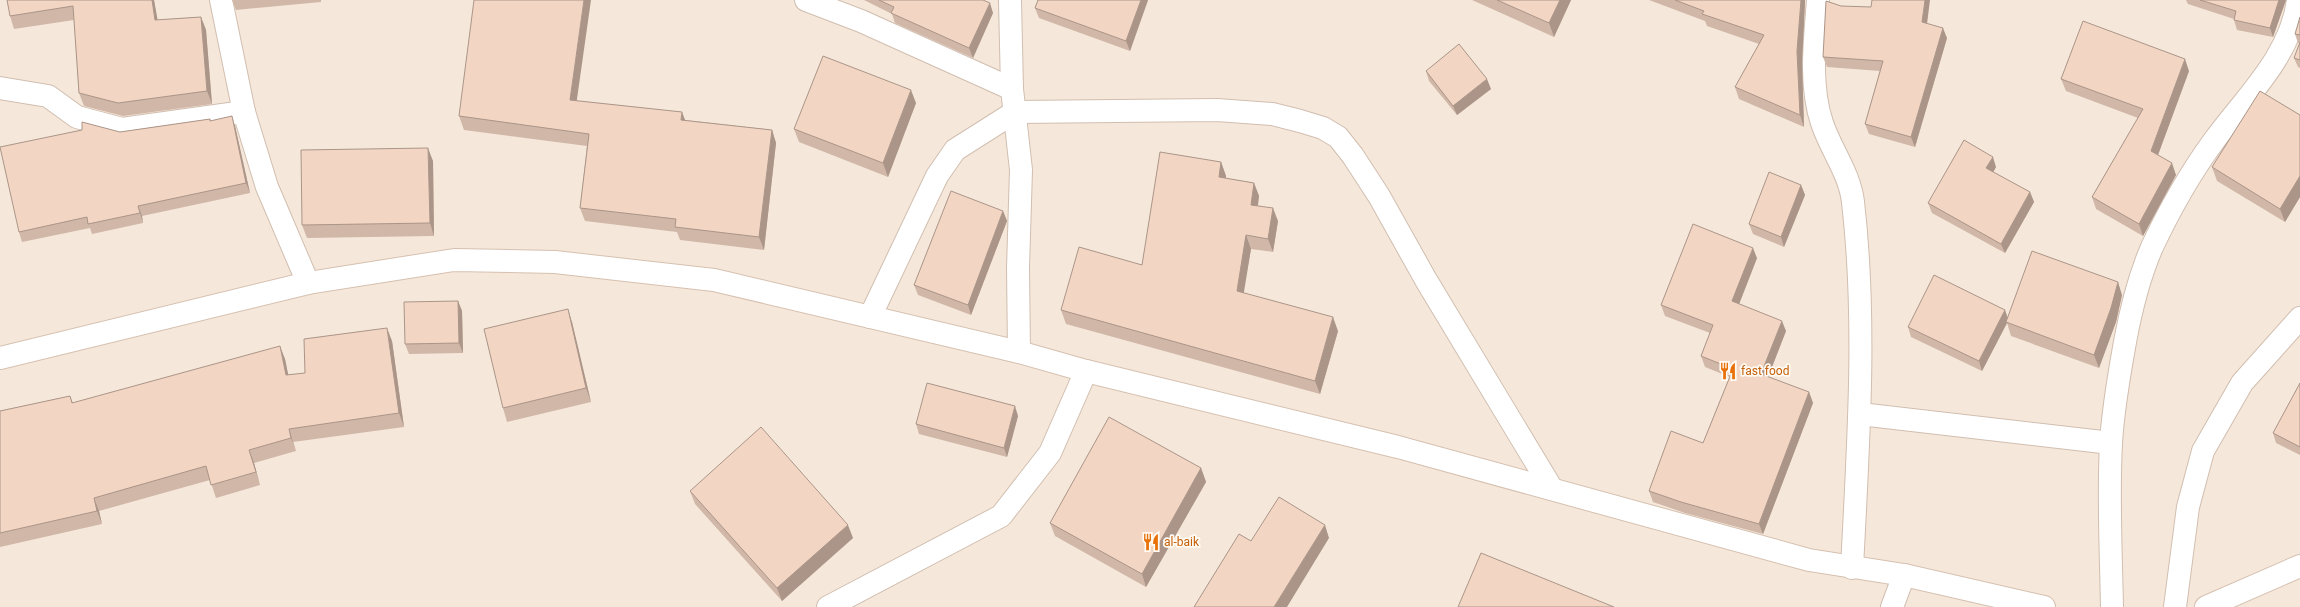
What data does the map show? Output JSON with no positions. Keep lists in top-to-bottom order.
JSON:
{
  "places": {
    "restaurant": ["fast food", "al-baik"]
  }
}
